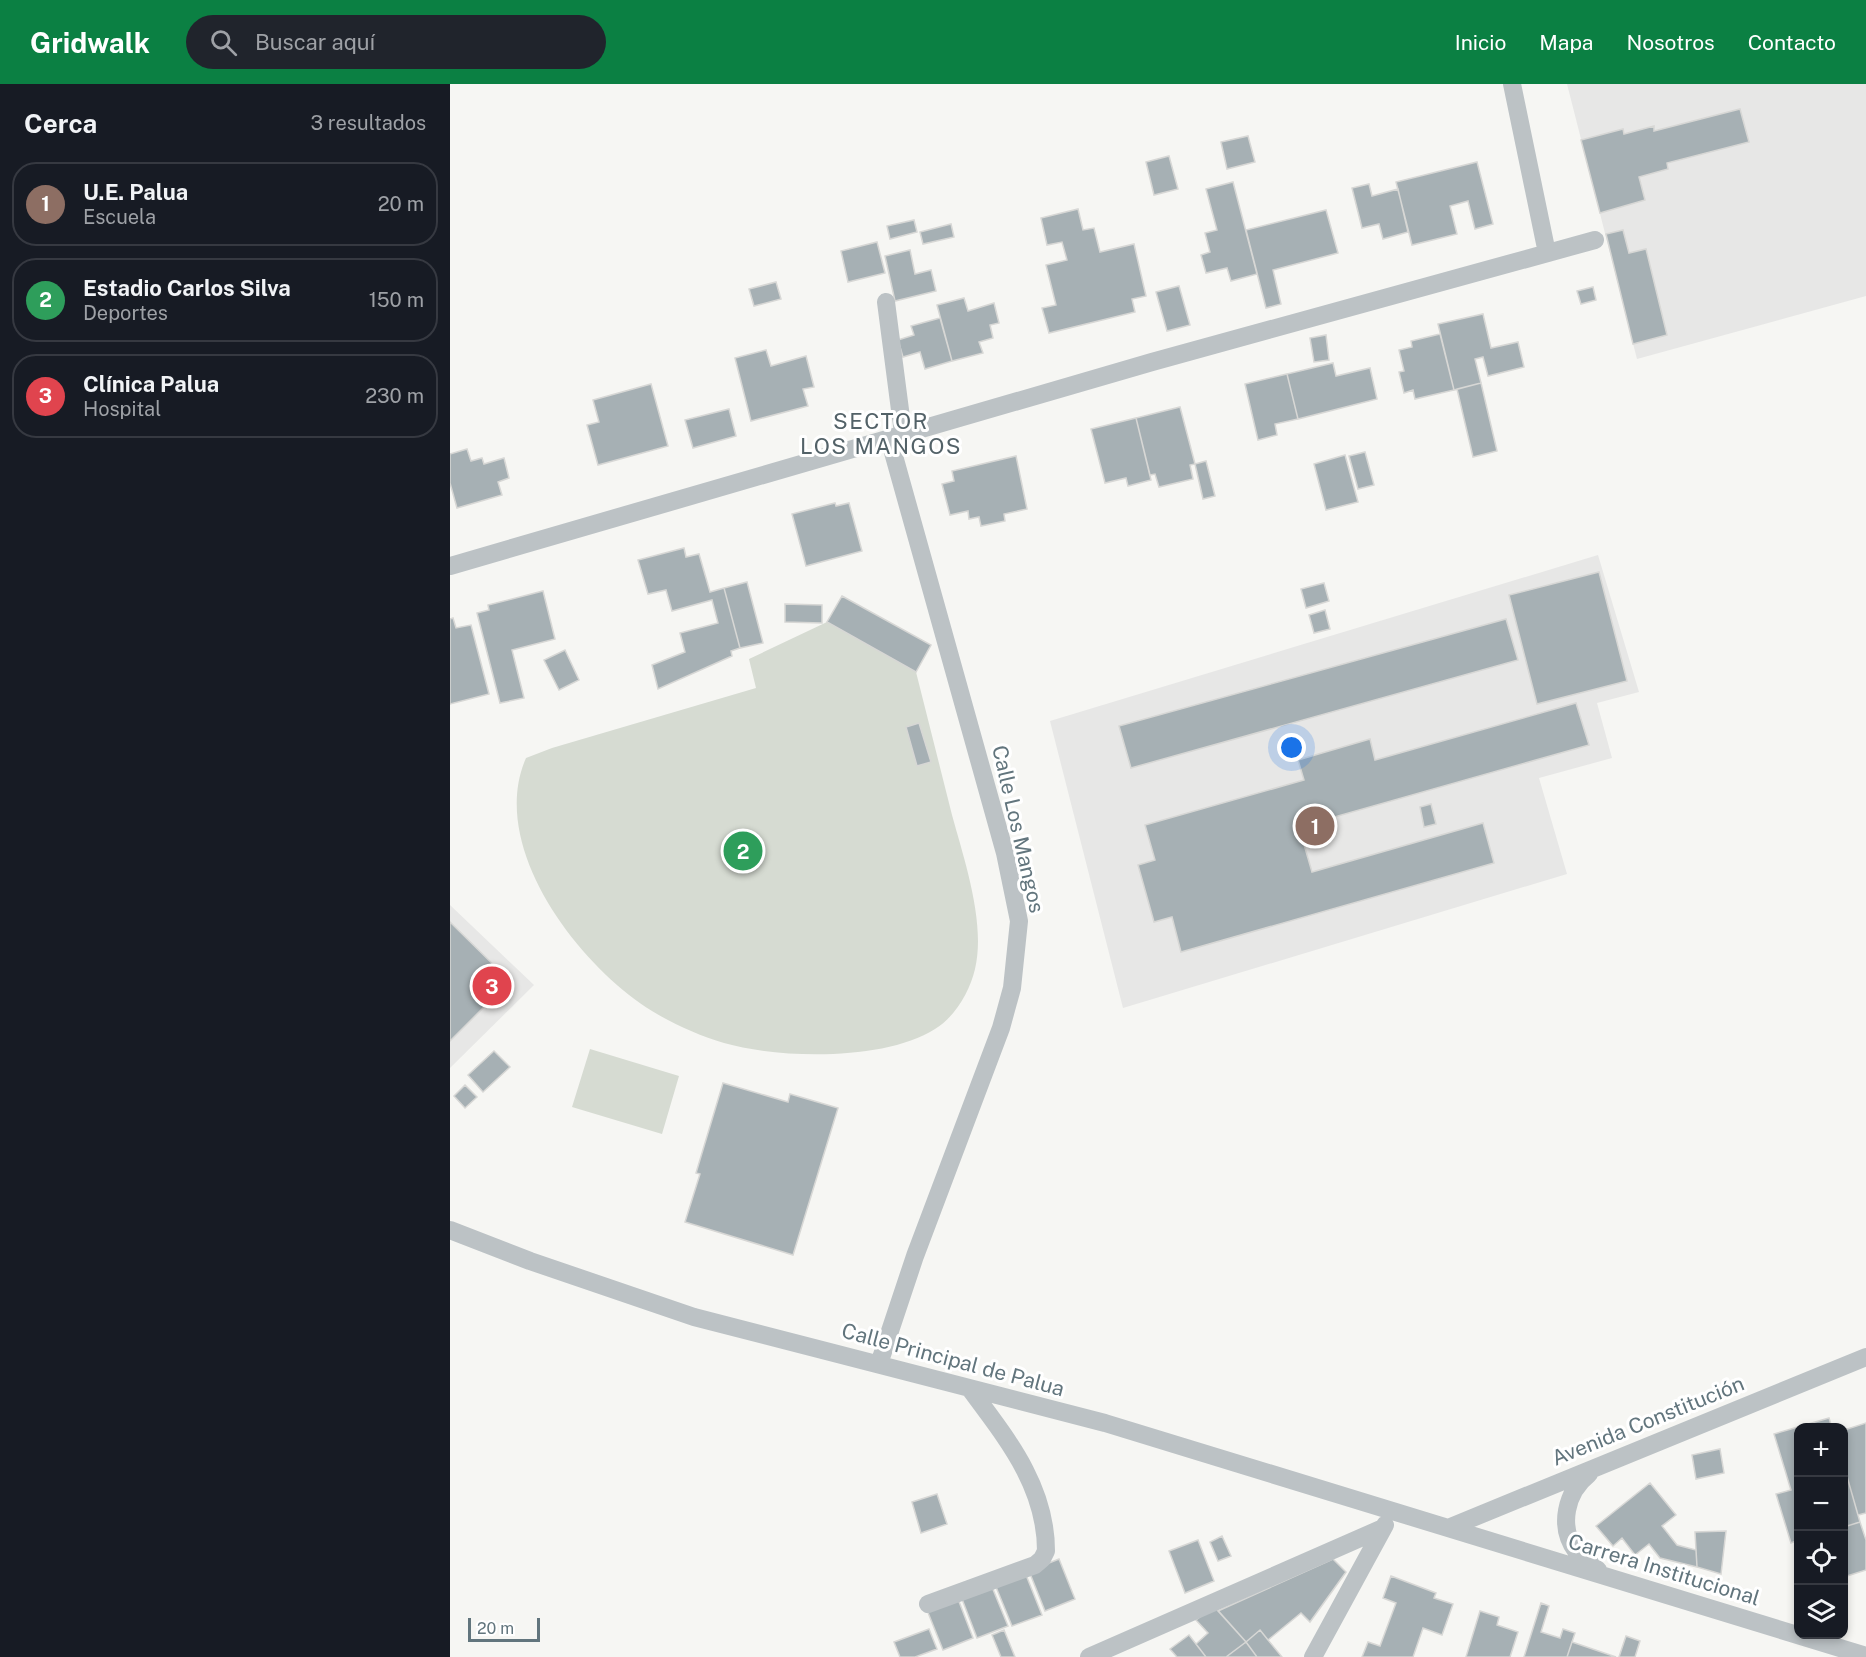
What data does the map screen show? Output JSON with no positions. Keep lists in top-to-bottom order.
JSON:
{
  "streets": {
    "street": [
      "Calle Los Mangos",
      "Calle Principal de Palua",
      "Avenida Constitución",
      "Carrera Institucional"
    ]
  },
  "crossings": [
    ["Calle Los Mangos", "Calle Principal de Palua"],
    ["Calle Principal de Palua", "Avenida Constitución"],
    ["Calle Principal de Palua", "Carrera Institucional"],
    ["Avenida Constitución", "Carrera Institucional"]
  ],
  "districts": ["SECTOR LOS MANGOS"],
  "scale_bar": "20 m",
  "page": {
    "header": "Gridwalk",
    "search": "Buscar aquí",
    "nav": [
      "Inicio",
      "Mapa",
      "Nosotros",
      "Contacto"
    ],
    "heading": ["Cerca", "3 resultados"],
    "list": [
      {
        "mark": "1",
        "name": "U.E. Palua",
        "note": "Escuela",
        "value": "20 m"
      },
      {
        "mark": "2",
        "name": "Estadio Carlos Silva",
        "note": "Deportes",
        "value": "150 m"
      },
      {
        "mark": "3",
        "name": "Clínica Palua",
        "note": "Hospital",
        "value": "230 m"
      }
    ],
    "pins": ["1", "2", "3"],
    "map_buttons": ["+", "−"],
    "scale": "20 m"
  }
}
